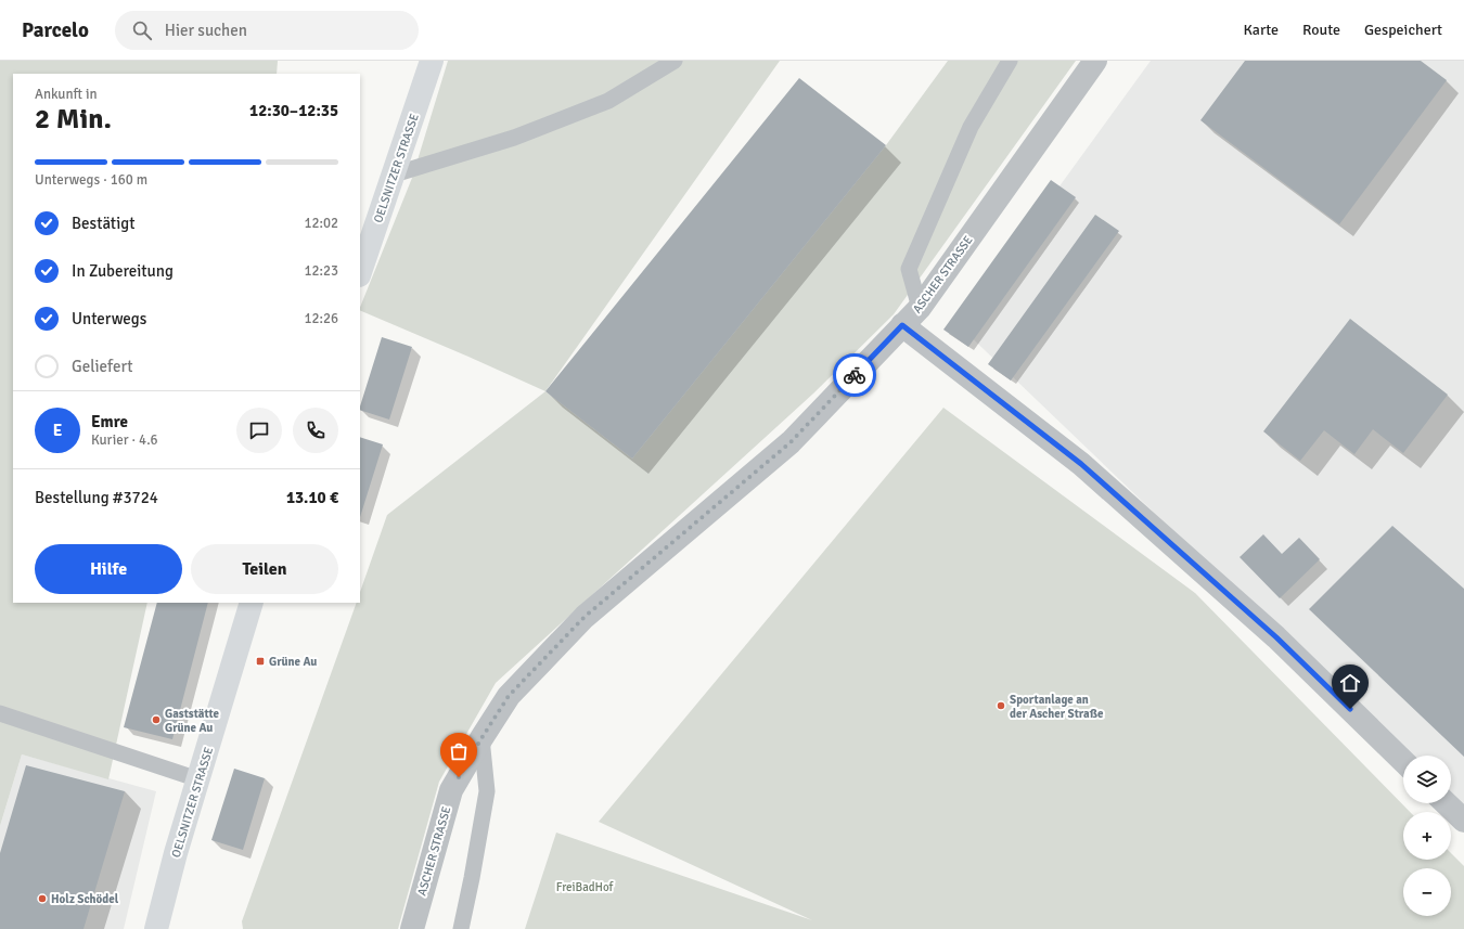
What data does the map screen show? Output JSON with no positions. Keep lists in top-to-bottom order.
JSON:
{
  "streets": {
    "main road": ["OELSNITZER STRASSE"],
    "street": ["ASCHER STRASSE"]
  },
  "parks": ["FreiBadHof"],
  "places": {
    "transit": ["Grüne Au"],
    "other": ["Sportanlage an der Ascher Straße", "Gaststätte Grüne Au", "Holz Schödel"]
  },
  "page": {
    "header": "Parcelo",
    "search": "Hier suchen",
    "nav": ["Karte", "Route", "Gespeichert"],
    "heading": ["2 Min.", "Ankunft in", "12:30–12:35"],
    "panel": [
      "Emre",
      "Kurier · 4.6",
      "Bestellung #3724",
      "13.10 €"
    ],
    "bar": "Unterwegs · 160 m",
    "list": [
      ["Bestätigt", "12:02"],
      ["In Zubereitung", "12:23"],
      ["Unterwegs", "12:26"],
      "Geliefert"
    ],
    "round": "E",
    "buttons": ["Hilfe", "Teilen"],
    "map_buttons": ["+", "−"]
  }
}
